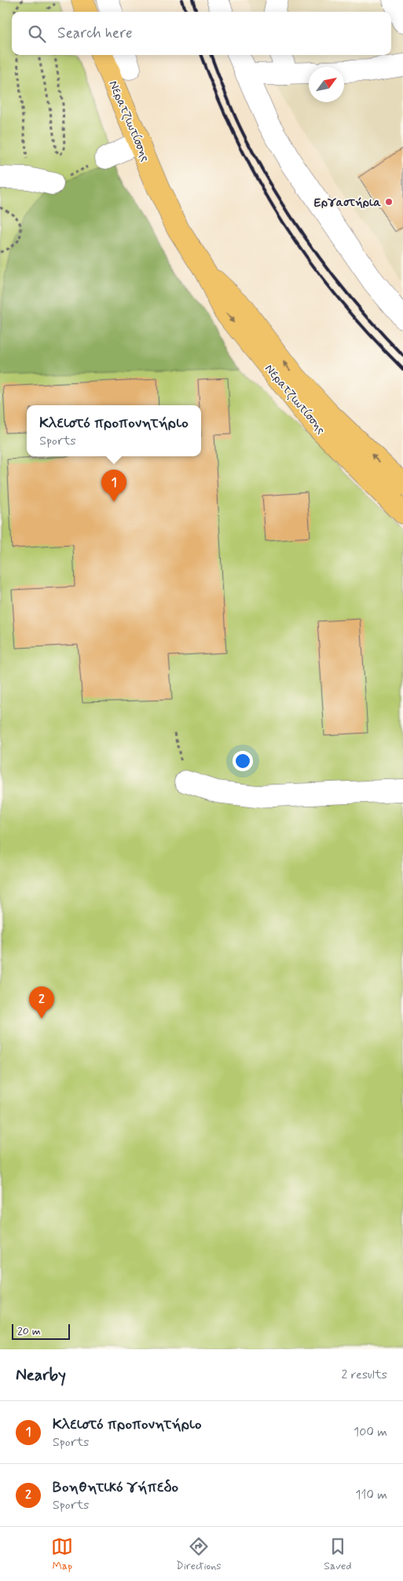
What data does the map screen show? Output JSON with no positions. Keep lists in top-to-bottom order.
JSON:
{
  "streets": {
    "main road": ["Νερατζιωτίσσης"]
  },
  "places": ["Εργαστήρια"],
  "scale_bar": "20 m",
  "north": "top right",
  "page": {
    "search": "Search here",
    "popup": ["Κλειστό προπονητήριο", "Sports"],
    "pins": ["1", "2"],
    "scale": "20 m",
    "heading": ["Nearby", "2 results"],
    "list": [
      {
        "mark": "1",
        "name": "Κλειστό προπονητήριο",
        "note": "Sports",
        "value": "100 m"
      },
      {
        "mark": "2",
        "name": "Βοηθητικό γήπεδο",
        "note": "Sports",
        "value": "110 m"
      }
    ],
    "nav": ["Map", "Directions", "Saved"]
  }
}
